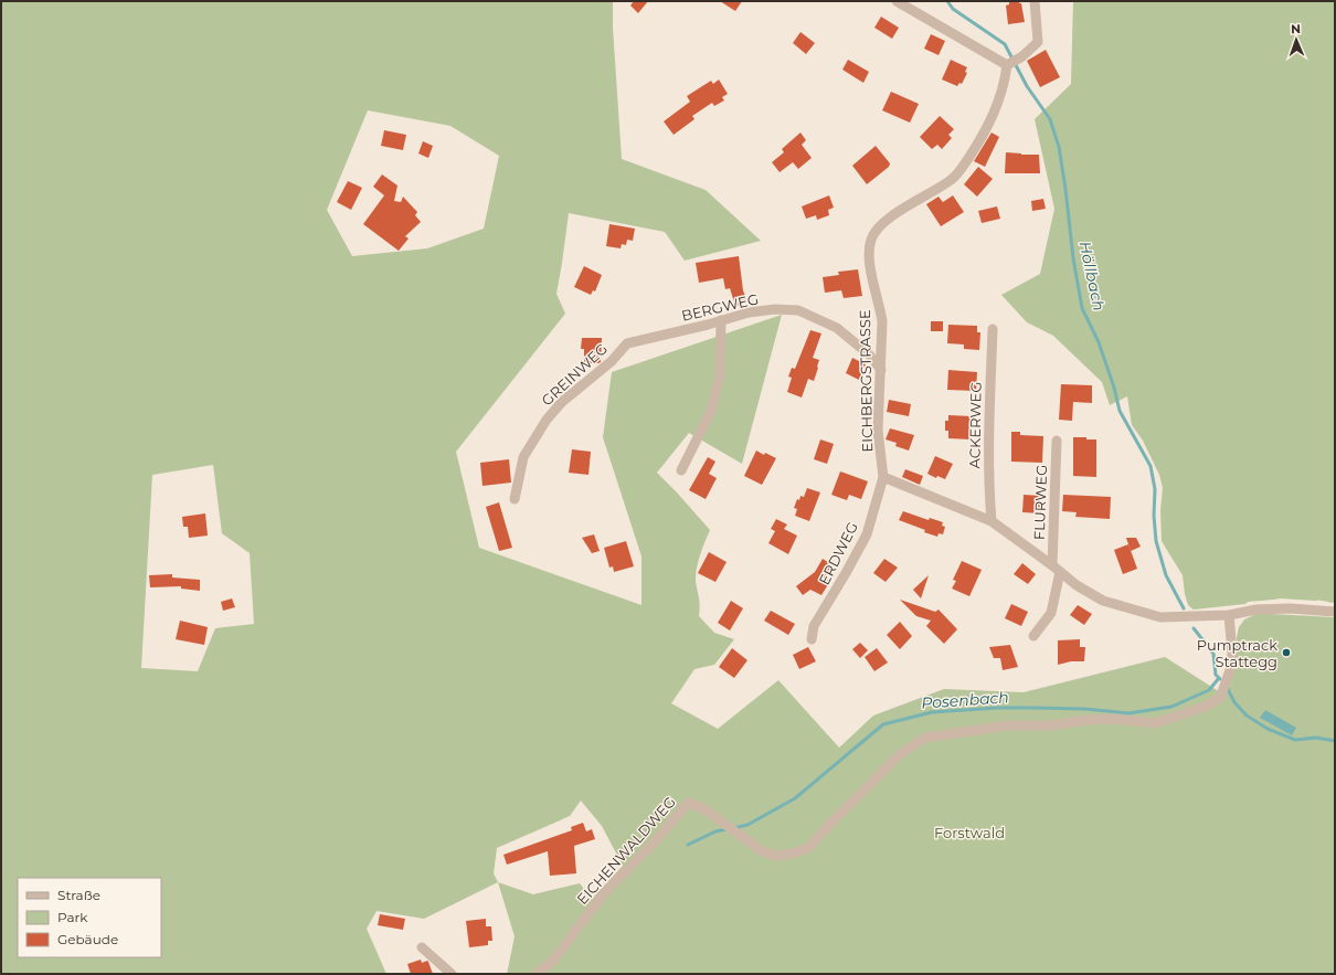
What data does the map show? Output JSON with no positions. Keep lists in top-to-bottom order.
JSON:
{
  "streets": {
    "street": [
      "BERGWEG",
      "GREINWEG",
      "EICHBERGSTRASSE",
      "ACKERWEG",
      "FLURWEG",
      "ERDWEG",
      "EICHENWALDWEG"
    ]
  },
  "crossings": [
    ["BERGWEG", "GREINWEG"],
    ["BERGWEG", "EICHBERGSTRASSE"],
    ["EICHBERGSTRASSE", "ERDWEG"]
  ],
  "water": ["Höllbach", "Posenbach"],
  "parks": ["Forstwald"],
  "places": ["Pumptrack Stattegg"],
  "legend": ["Straße", "Park", "Gebäude"],
  "north": "top"
}
